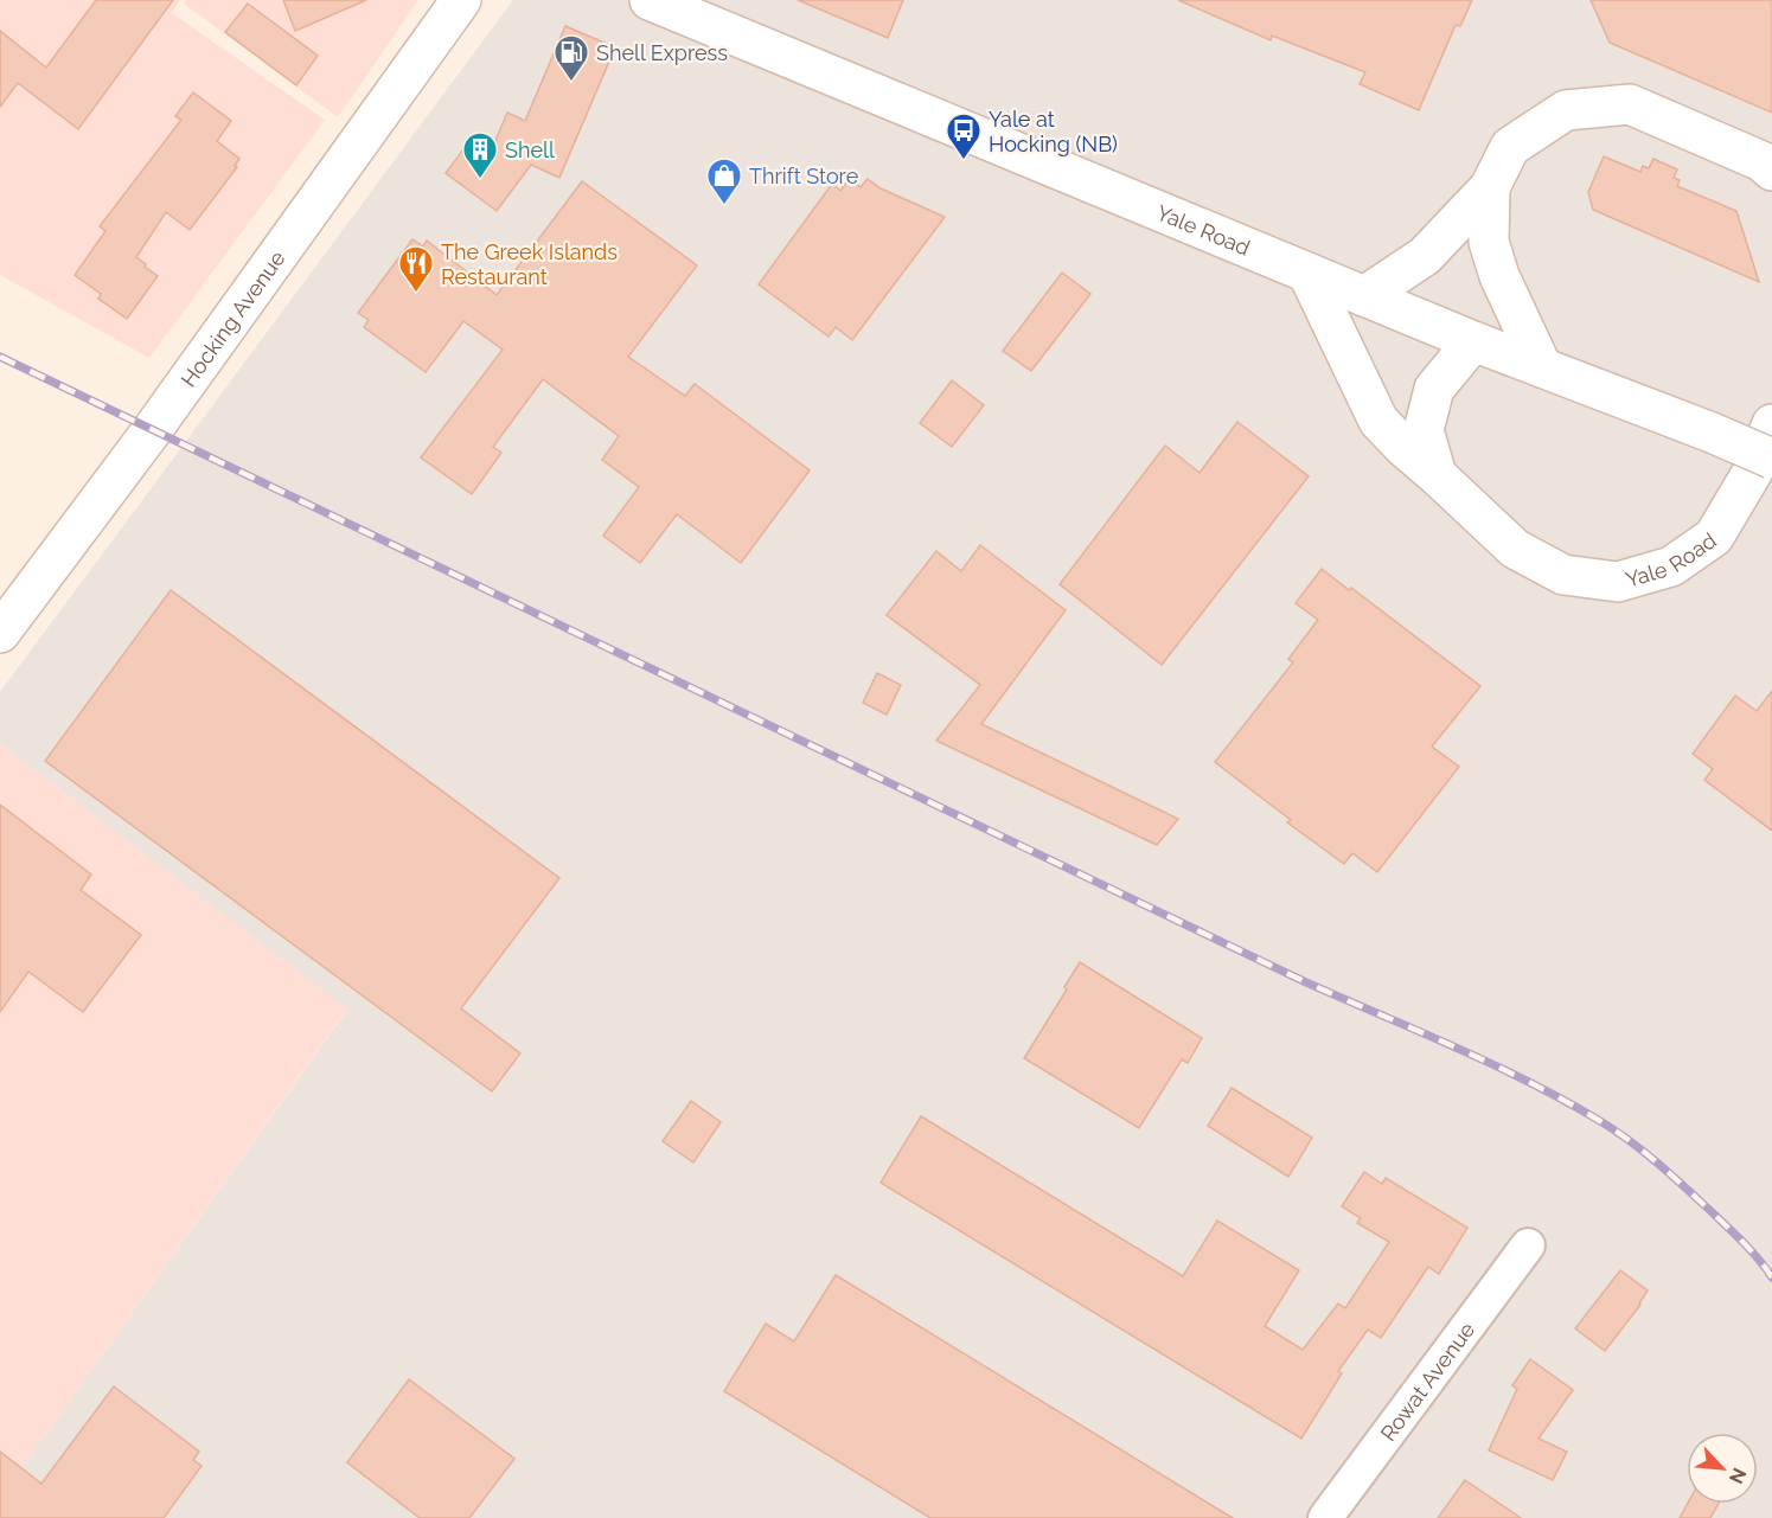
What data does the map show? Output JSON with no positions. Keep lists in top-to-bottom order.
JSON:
{
  "streets": {
    "main road": ["Yale Road", "Hocking Avenue"],
    "street": ["Rowat Avenue"]
  },
  "places": {
    "fuel station": ["Shell Express"],
    "bus stop": ["Yale at Hocking (NB)"],
    "building": ["Shell"],
    "shop": ["Thrift Store"],
    "restaurant": ["The Greek Islands Restaurant"]
  },
  "north": "bottom right"
}
